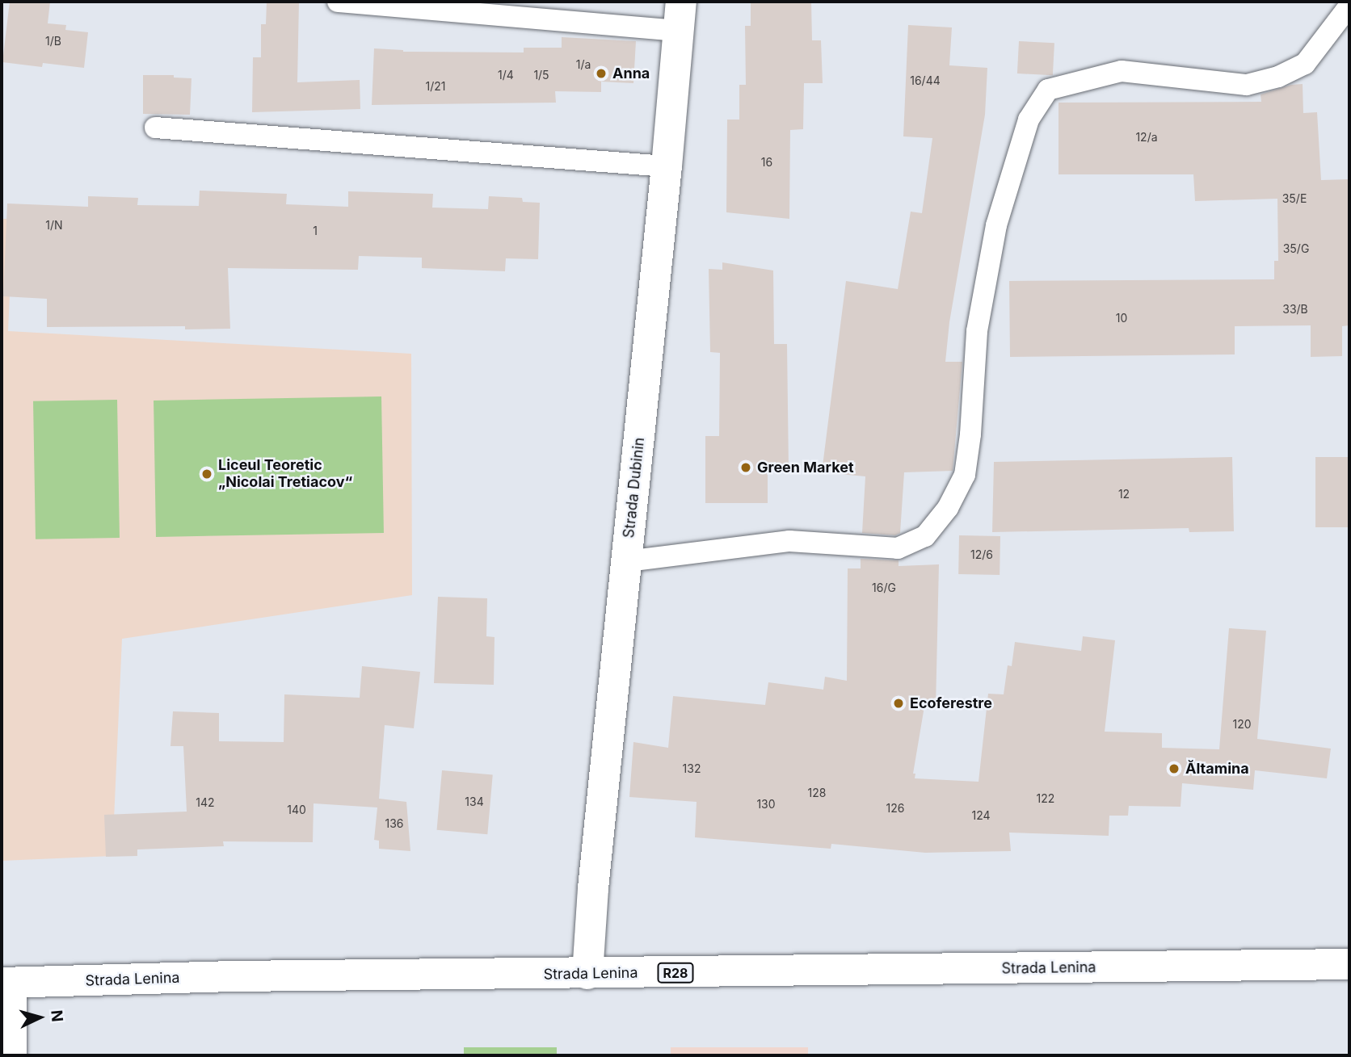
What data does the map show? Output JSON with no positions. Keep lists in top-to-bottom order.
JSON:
{
  "streets": {
    "main road": ["Strada Dubinin", "Strada Lenina", "R28"]
  },
  "crossings": [
    ["Strada Dubinin", "Strada Lenina"]
  ],
  "places": [
    "Anna",
    "Green Market",
    "Liceul Teoretic „Nicolai Tretiacov“",
    "Ecoferestre",
    "Ăltamina"
  ],
  "house_numbers": [
    "1/B",
    "1/a",
    "1/4",
    "1/5",
    "16/44",
    "1/21",
    "12/a",
    "16",
    "35/E",
    "1/N",
    "1",
    "35/G",
    "33/B",
    "10",
    "12",
    "12/6",
    "16/G",
    "120",
    "132",
    "128",
    "122",
    "134",
    "142",
    "130",
    "126",
    "140",
    "124",
    "136"
  ],
  "north": "right"
}
